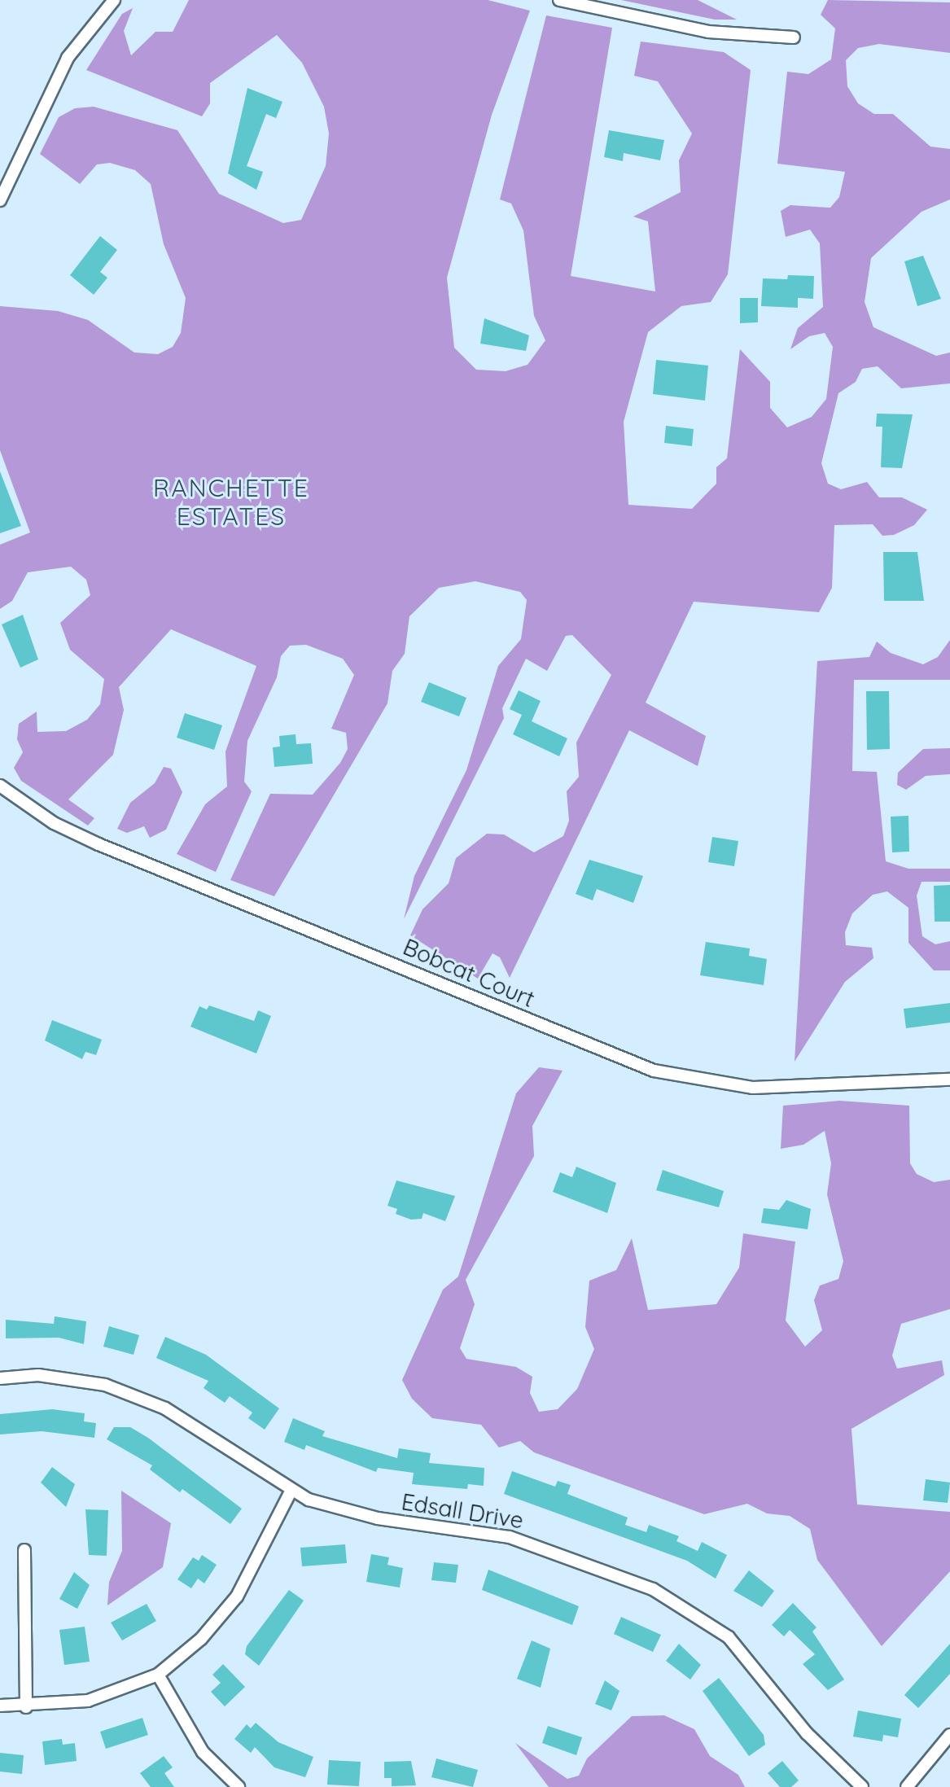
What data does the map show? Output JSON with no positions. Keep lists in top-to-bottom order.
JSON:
{
  "streets": {
    "street": ["Bobcat Court", "Edsall Drive"]
  },
  "districts": ["RANCHETTE ESTATES"]
}
